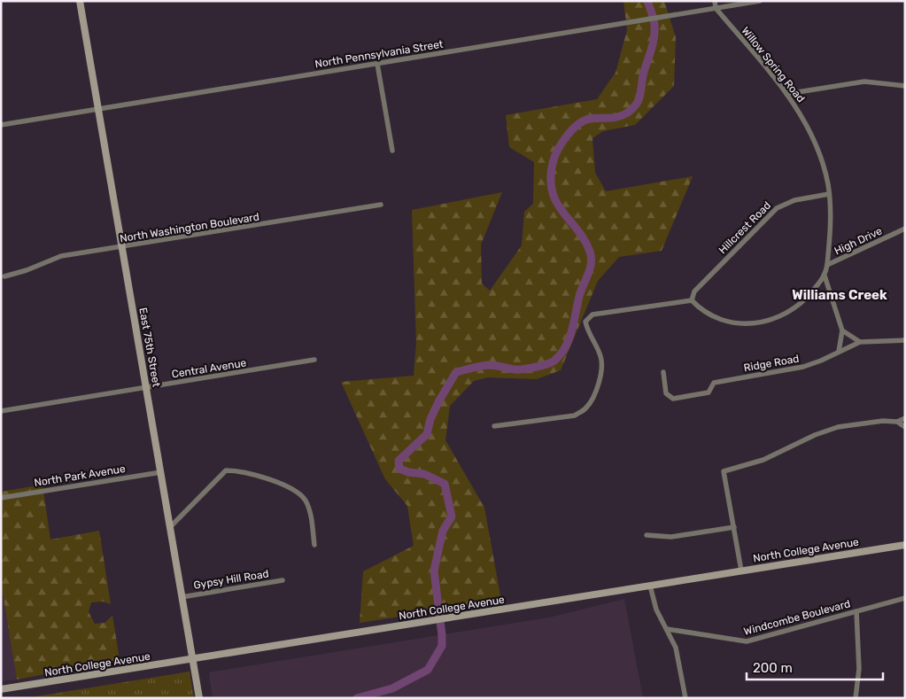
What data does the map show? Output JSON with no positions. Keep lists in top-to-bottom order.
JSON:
{
  "streets": {
    "main road": ["East 75th Street", "North College Avenue"],
    "street": [
      "North Pennsylvania Street",
      "Willow Spring Road",
      "North Washington Boulevard",
      "Hillcrest Road",
      "High Drive",
      "Ridge Road",
      "Central Avenue",
      "North Park Avenue",
      "Gypsy Hill Road",
      "Windcombe Boulevard"
    ]
  },
  "crossings": [
    ["North Pennsylvania Street", "Willow Spring Road"],
    ["North Pennsylvania Street", "East 75th Street"],
    ["Willow Spring Road", "Hillcrest Road"],
    ["Willow Spring Road", "High Drive"],
    ["North Washington Boulevard", "East 75th Street"],
    ["East 75th Street", "Central Avenue"],
    ["East 75th Street", "North Park Avenue"],
    ["East 75th Street", "North College Avenue"],
    ["East 75th Street", "Gypsy Hill Road"]
  ],
  "districts": ["Williams Creek"],
  "scale_bar": "200 m"
}
